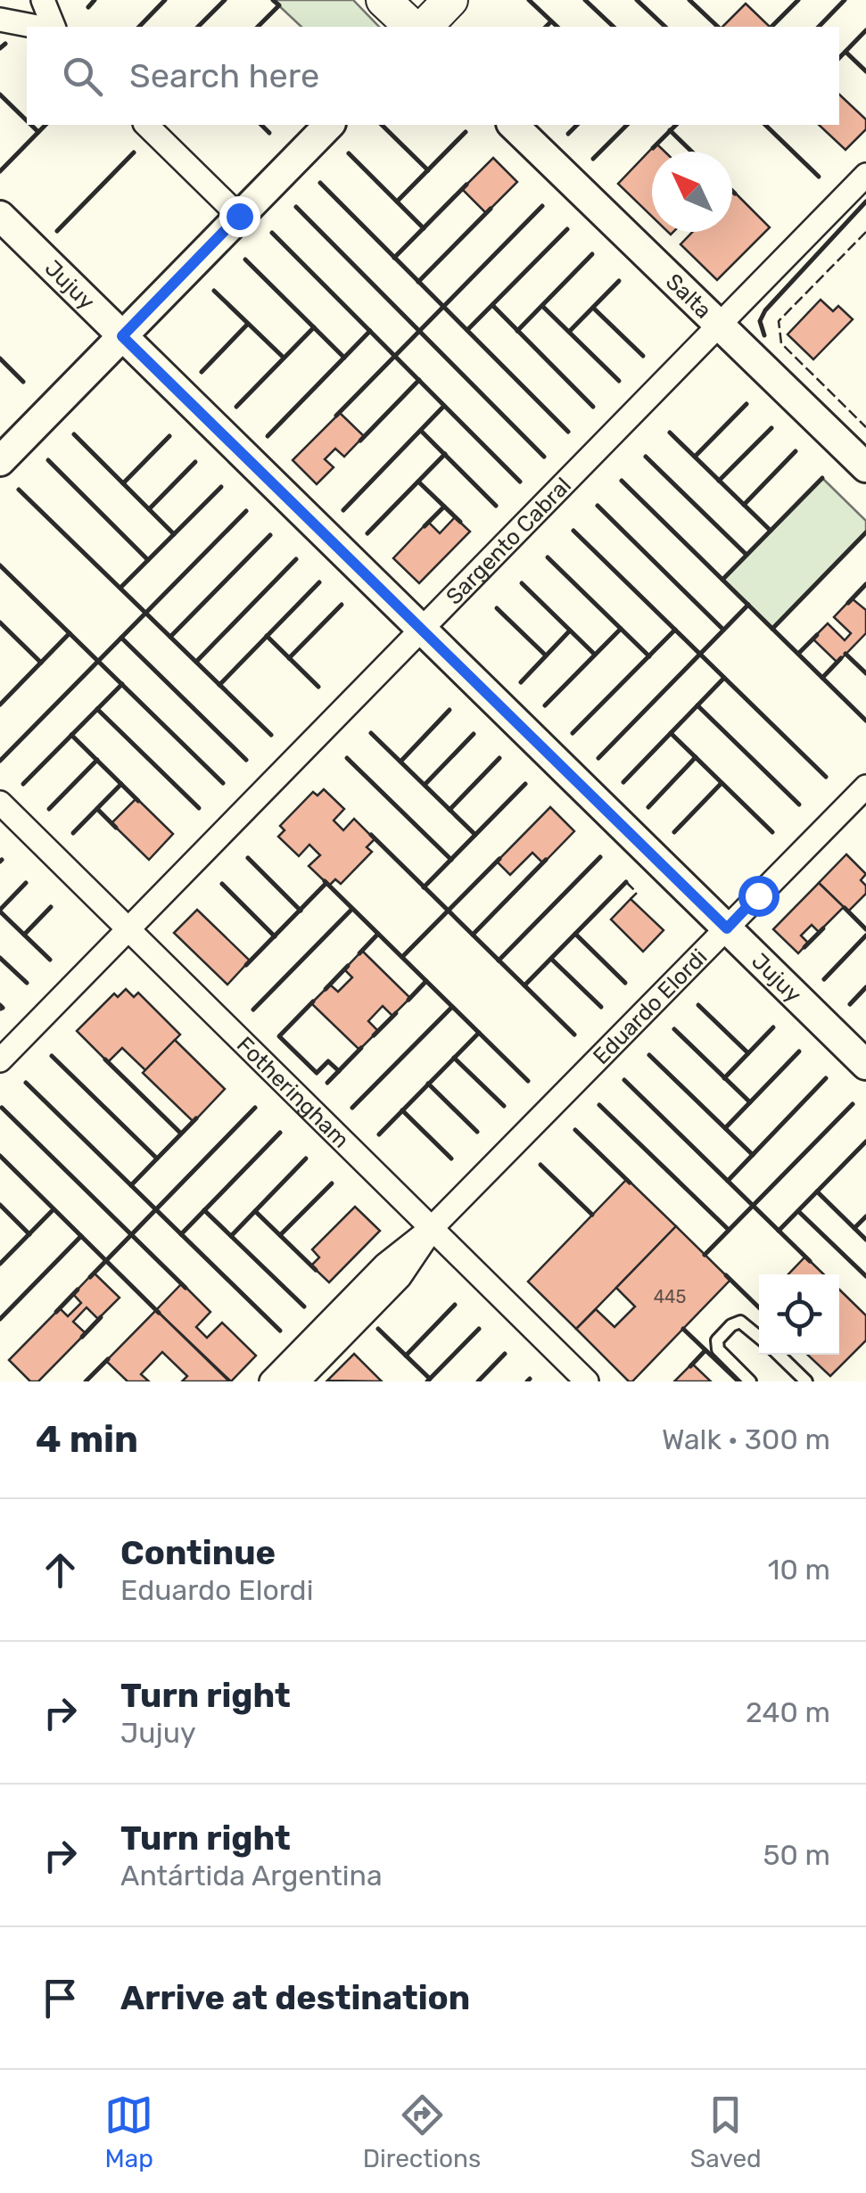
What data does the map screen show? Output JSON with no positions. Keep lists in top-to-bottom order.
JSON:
{
  "streets": {
    "street": [
      "Jujuy",
      "Salta",
      "Sargento Cabral",
      "Eduardo Elordi",
      "Fotheringham"
    ]
  },
  "crossings": [
    ["Jujuy", "Sargento Cabral"],
    ["Jujuy", "Eduardo Elordi"],
    ["Salta", "Sargento Cabral"],
    ["Sargento Cabral", "Fotheringham"],
    ["Eduardo Elordi", "Fotheringham"]
  ],
  "house_numbers": ["445"],
  "north": "top left",
  "page": {
    "search": "Search here",
    "heading": ["4 min", "Walk · 300 m"],
    "list": [
      ["Continue", "Eduardo Elordi", "10 m"],
      ["Turn right", "Jujuy", "240 m"],
      ["Turn right", "Antártida Argentina", "50 m"],
      "Arrive at destination"
    ],
    "nav": ["Map", "Directions", "Saved"]
  }
}
